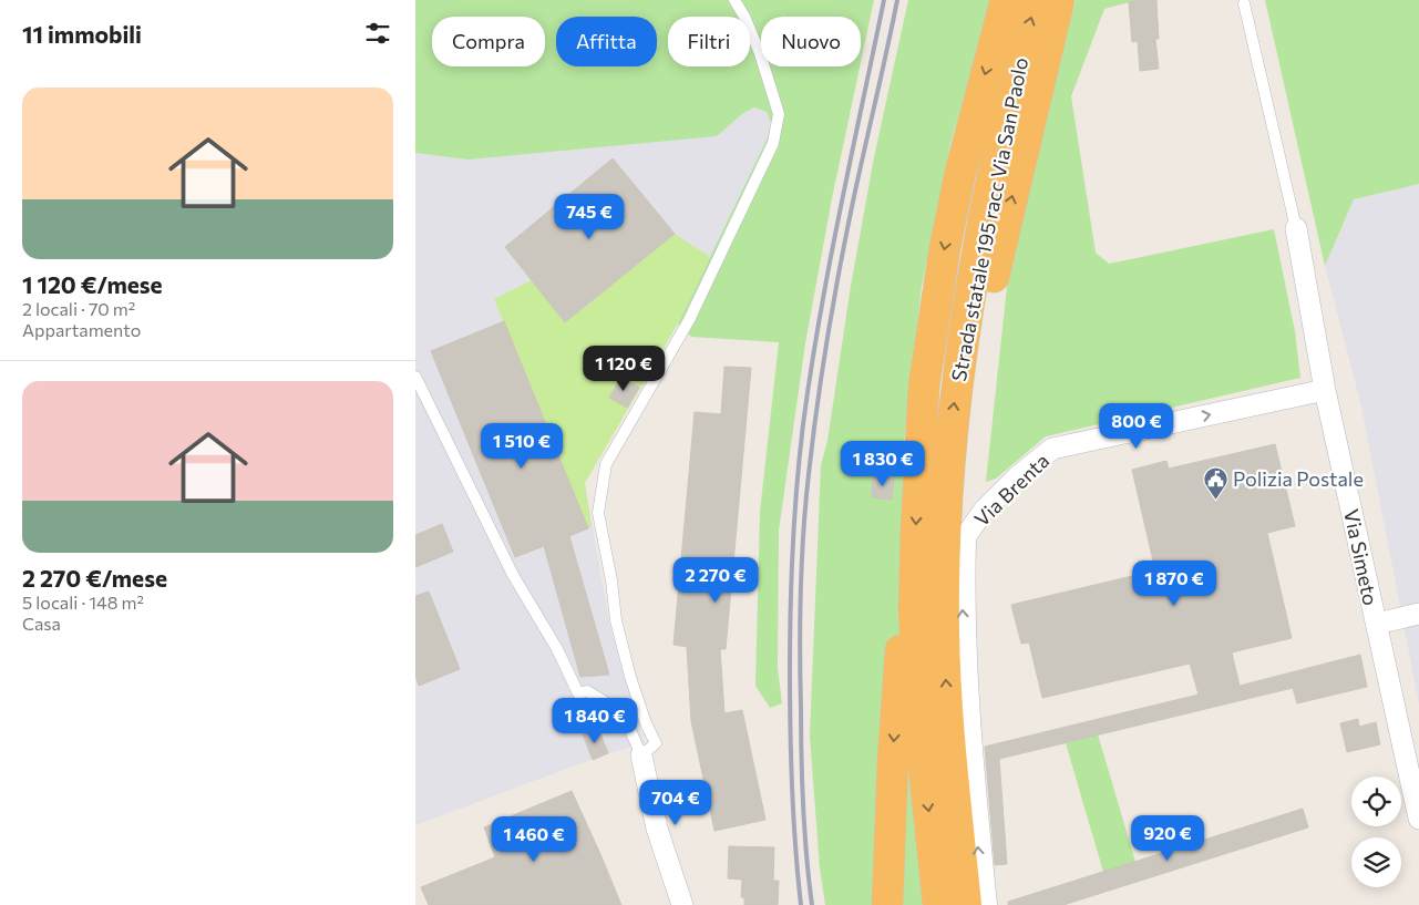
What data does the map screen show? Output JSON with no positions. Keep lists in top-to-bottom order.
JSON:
{
  "streets": {
    "highway": ["Strada statale 195 racc Via San Paolo"],
    "street": ["Via Brenta", "Via Simeto"]
  },
  "crossings": [
    ["Via Brenta", "Via Simeto"]
  ],
  "places": {
    "public building": ["Polizia Postale"]
  },
  "page": {
    "heading": "11 immobili",
    "chip": [
      "Compra",
      "Affitta",
      "Filtri",
      "Nuovo"
    ],
    "list": [
      {
        "name": "1 120 €/mese",
        "note": "2 locali · 70 m² · Appartamento"
      },
      {
        "name": "2 270 €/mese",
        "note": "5 locali · 148 m² · Casa"
      }
    ],
    "price": [
      "745 €",
      "1 120 €",
      "800 €",
      "1 510 €",
      "1 830 €",
      "2 270 €",
      "1 870 €",
      "1 840 €",
      "704 €",
      "920 €",
      "1 460 €"
    ]
  }
}
